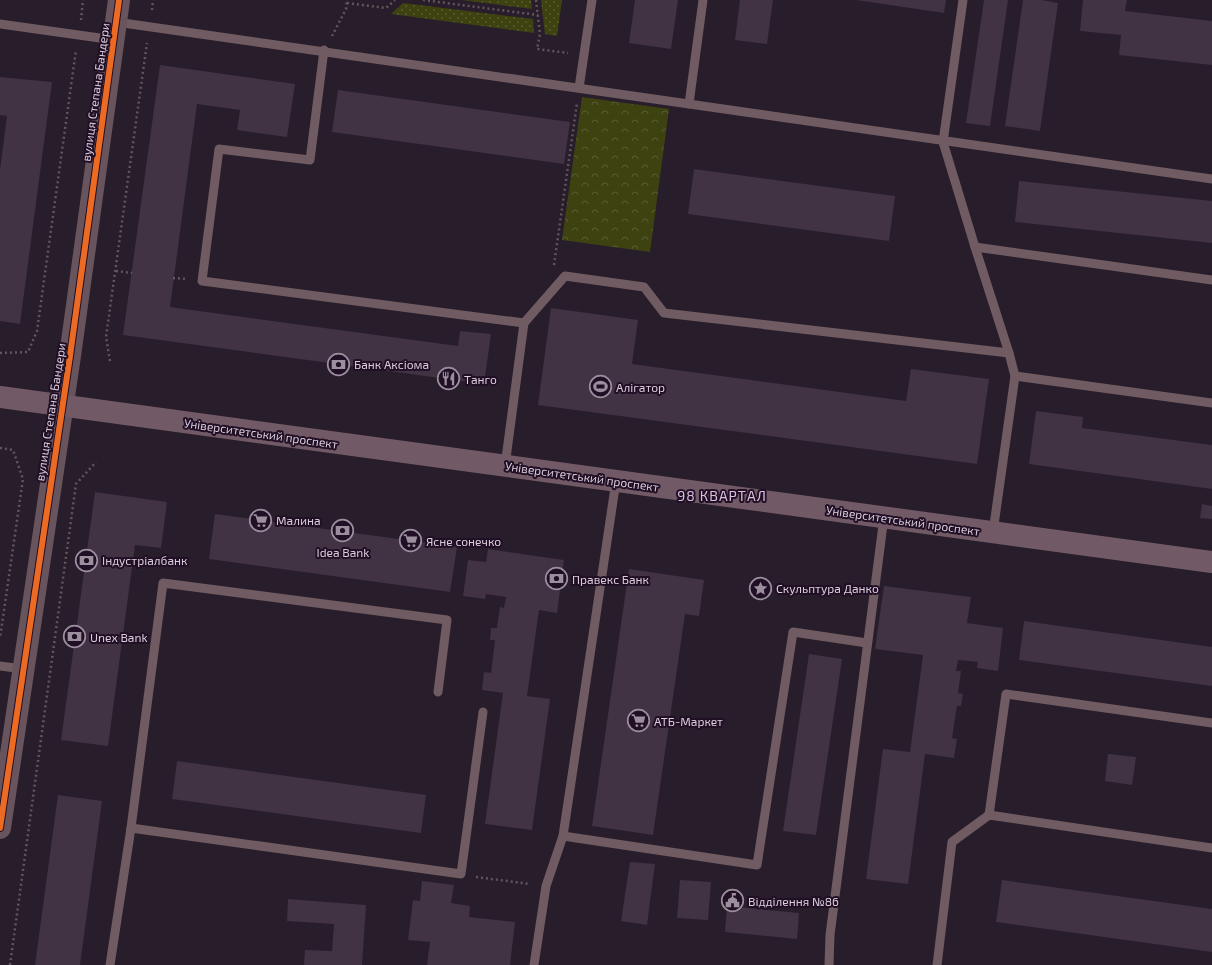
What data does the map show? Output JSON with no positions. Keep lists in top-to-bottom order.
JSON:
{
  "streets": {
    "main road": ["Університетський проспект"],
    "street": ["вулиця Степана Бандери"]
  },
  "crossings": [
    ["вулиця Степана Бандери", "Університетський проспект"]
  ],
  "districts": ["98 КВАРТАЛ"],
  "places": {
    "bank": [
      "Банк Аксіома",
      "Idea Bank",
      "Індустріалбанк",
      "Правекс Банк",
      "Unex Bank"
    ],
    "restaurant": ["Танго"],
    "sports": ["Алігатор"],
    "supermarket": ["Малина", "Ясне сонечко", "АТБ-Маркет"],
    "place": ["Скульптура Данко"],
    "public building": ["Відділення №86"]
  }
}
